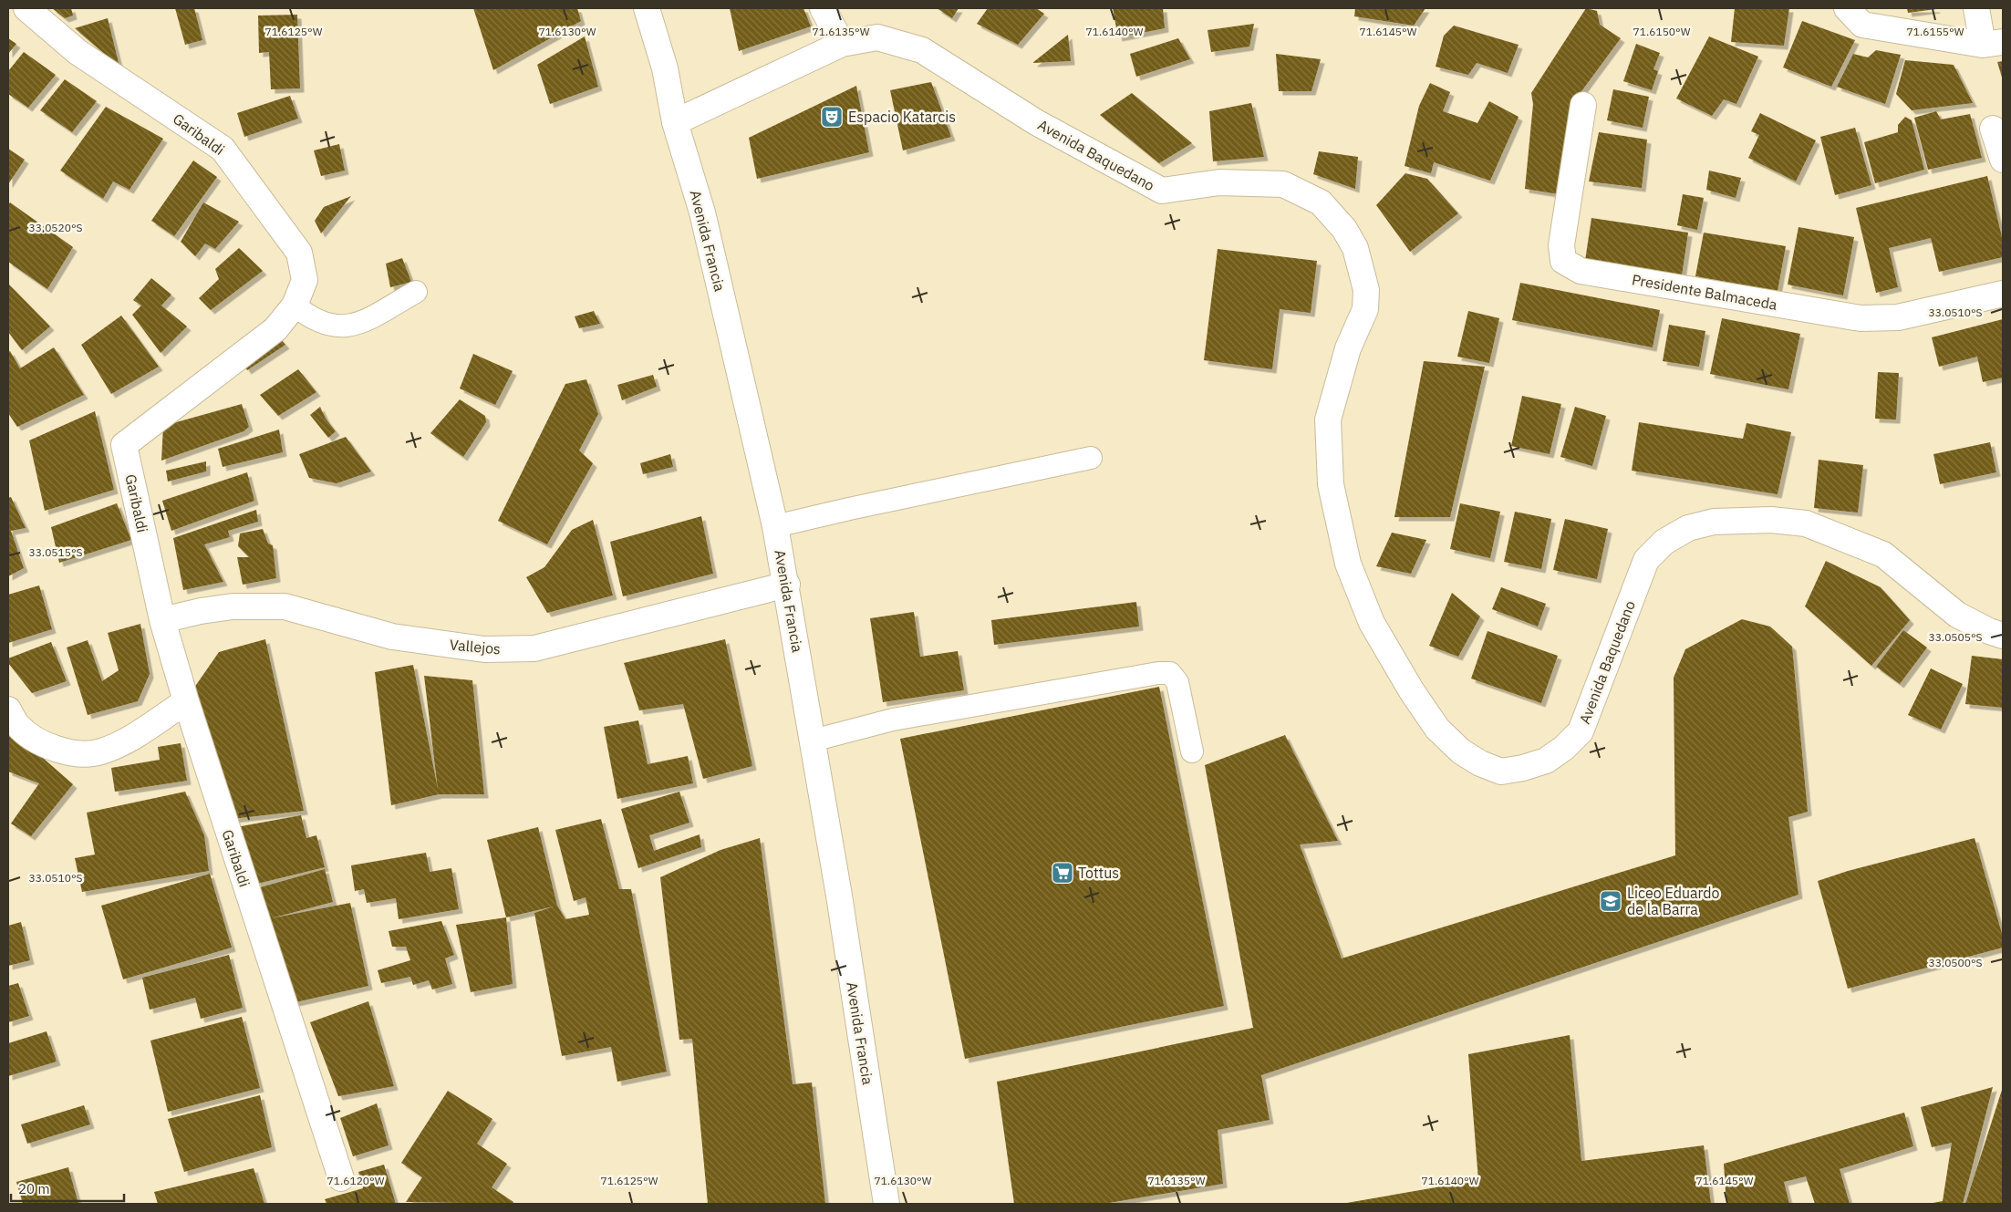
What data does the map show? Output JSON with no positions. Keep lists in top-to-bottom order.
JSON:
{
  "streets": {
    "street": [
      "Garibaldi",
      "Avenida Baquedano",
      "Avenida Francia",
      "Presidente Balmaceda",
      "Vallejos"
    ]
  },
  "crossings": [
    ["Garibaldi", "Vallejos"],
    ["Avenida Baquedano", "Avenida Francia"],
    ["Avenida Francia", "Vallejos"]
  ],
  "places": {
    "theatre": ["Espacio Katarcis"],
    "supermarket": ["Tottus"],
    "school or university": ["Liceo Eduardo de la Barra"]
  },
  "scale_bar": "20 m",
  "coordinates": [
    "71.6125°W",
    "71.6130°W",
    "71.6135°W",
    "71.6140°W",
    "71.6145°W",
    "71.6150°W",
    "71.6155°W",
    "33.0520°S",
    "33.0510°S",
    "33.0515°S",
    "33.0505°S",
    "33.0500°S",
    "71.6120°W"
  ]
}
